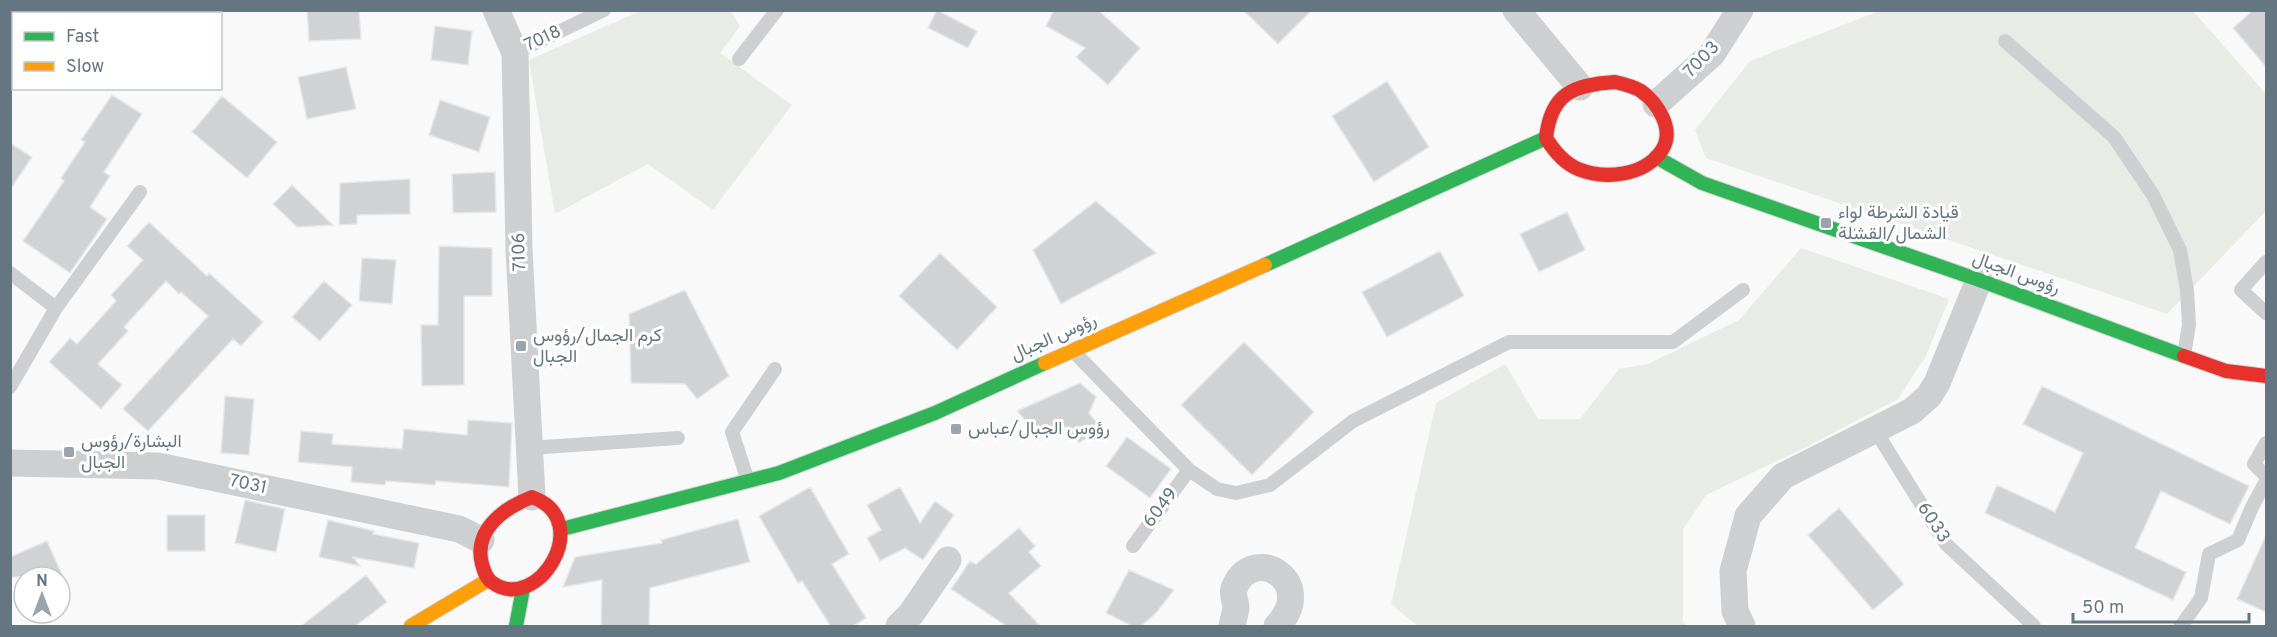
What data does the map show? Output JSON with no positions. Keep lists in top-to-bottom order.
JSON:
{
  "streets": {
    "street": [
      "7003",
      "7106",
      "رؤوس الجبال",
      "7031"
    ],
    "lane": ["7018", "6049", "6033"]
  },
  "crossings": [
    ["7018", "7106"],
    ["7003", "رؤوس الجبال"],
    ["7106", "رؤوس الجبال"],
    ["7106", "7031"],
    ["رؤوس الجبال", "7031"]
  ],
  "places": {
    "transit": [
      "قيادة الشرطة لواء الشمال/القشلة",
      "كرم الجمال/رؤوس الجبال",
      "رؤوس الجبال/عباس",
      "البشارة/رؤوس الجبال"
    ]
  },
  "legend": ["Fast", "Slow"],
  "scale_bar": "50 m",
  "north": "top"
}
